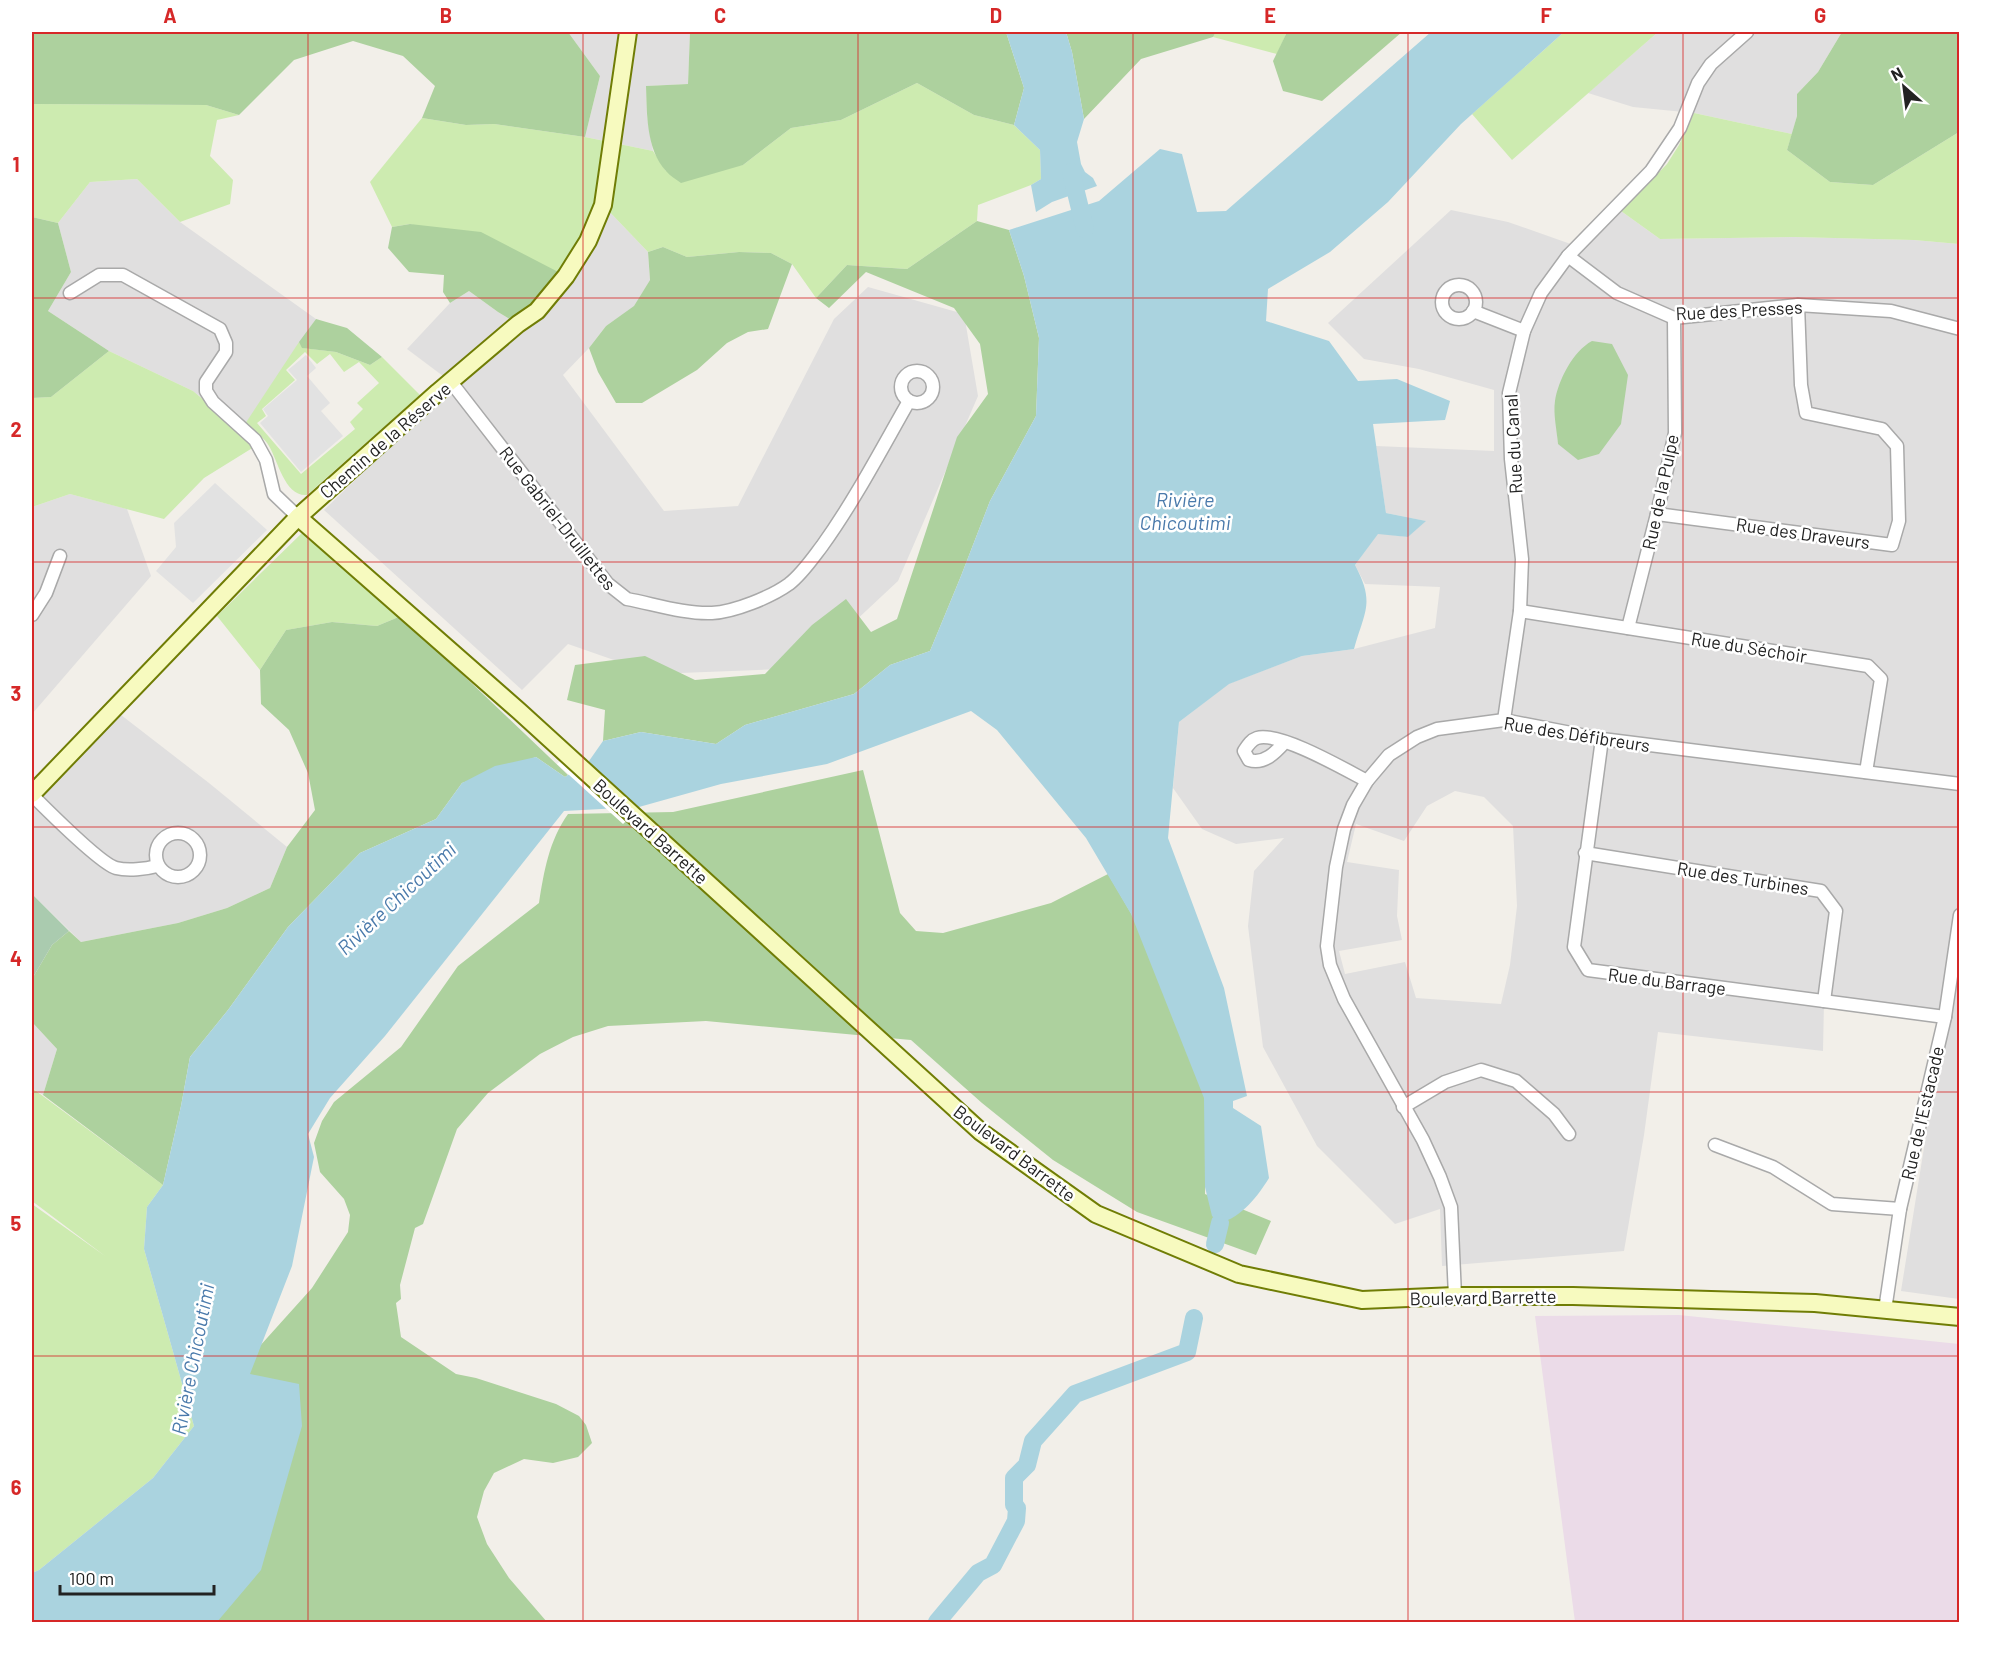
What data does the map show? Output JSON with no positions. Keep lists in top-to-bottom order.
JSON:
{
  "streets": {
    "street": [
      "Rue des Presses",
      "Chemin de la Réserve",
      "Rue du Canal",
      "Rue de la Pulpe",
      "Rue Gabriel-Druillettes",
      "Rue des Draveurs",
      "Rue du Séchoir",
      "Rue des Défibreurs",
      "Boulevard Barrette",
      "Rue des Turbines",
      "Rue du Barrage",
      "Rue de l'Estacade"
    ]
  },
  "crossings": [
    ["Rue des Presses", "Rue du Canal"],
    ["Rue des Presses", "Rue de la Pulpe"],
    ["Rue des Presses", "Rue des Draveurs"],
    ["Chemin de la Réserve", "Rue Gabriel-Druillettes"],
    ["Chemin de la Réserve", "Boulevard Barrette"],
    ["Rue du Canal", "Rue du Séchoir"],
    ["Rue du Canal", "Rue des Défibreurs"],
    ["Rue de la Pulpe", "Rue des Draveurs"],
    ["Rue de la Pulpe", "Rue du Séchoir"],
    ["Rue du Séchoir", "Rue des Défibreurs"],
    ["Rue des Défibreurs", "Boulevard Barrette"],
    ["Rue des Défibreurs", "Rue du Barrage"],
    ["Boulevard Barrette", "Rue de l'Estacade"],
    ["Rue des Turbines", "Rue du Barrage"],
    ["Rue du Barrage", "Rue de l'Estacade"]
  ],
  "water": ["Rivière Chicoutimi"],
  "scale_bar": "100 m",
  "north": "top left",
  "grid": {
    "columns": [
      "A",
      "B",
      "C",
      "D",
      "E",
      "F",
      "G"
    ],
    "rows": [
      "1",
      "2",
      "3",
      "4",
      "5",
      "6"
    ]
  }
}
